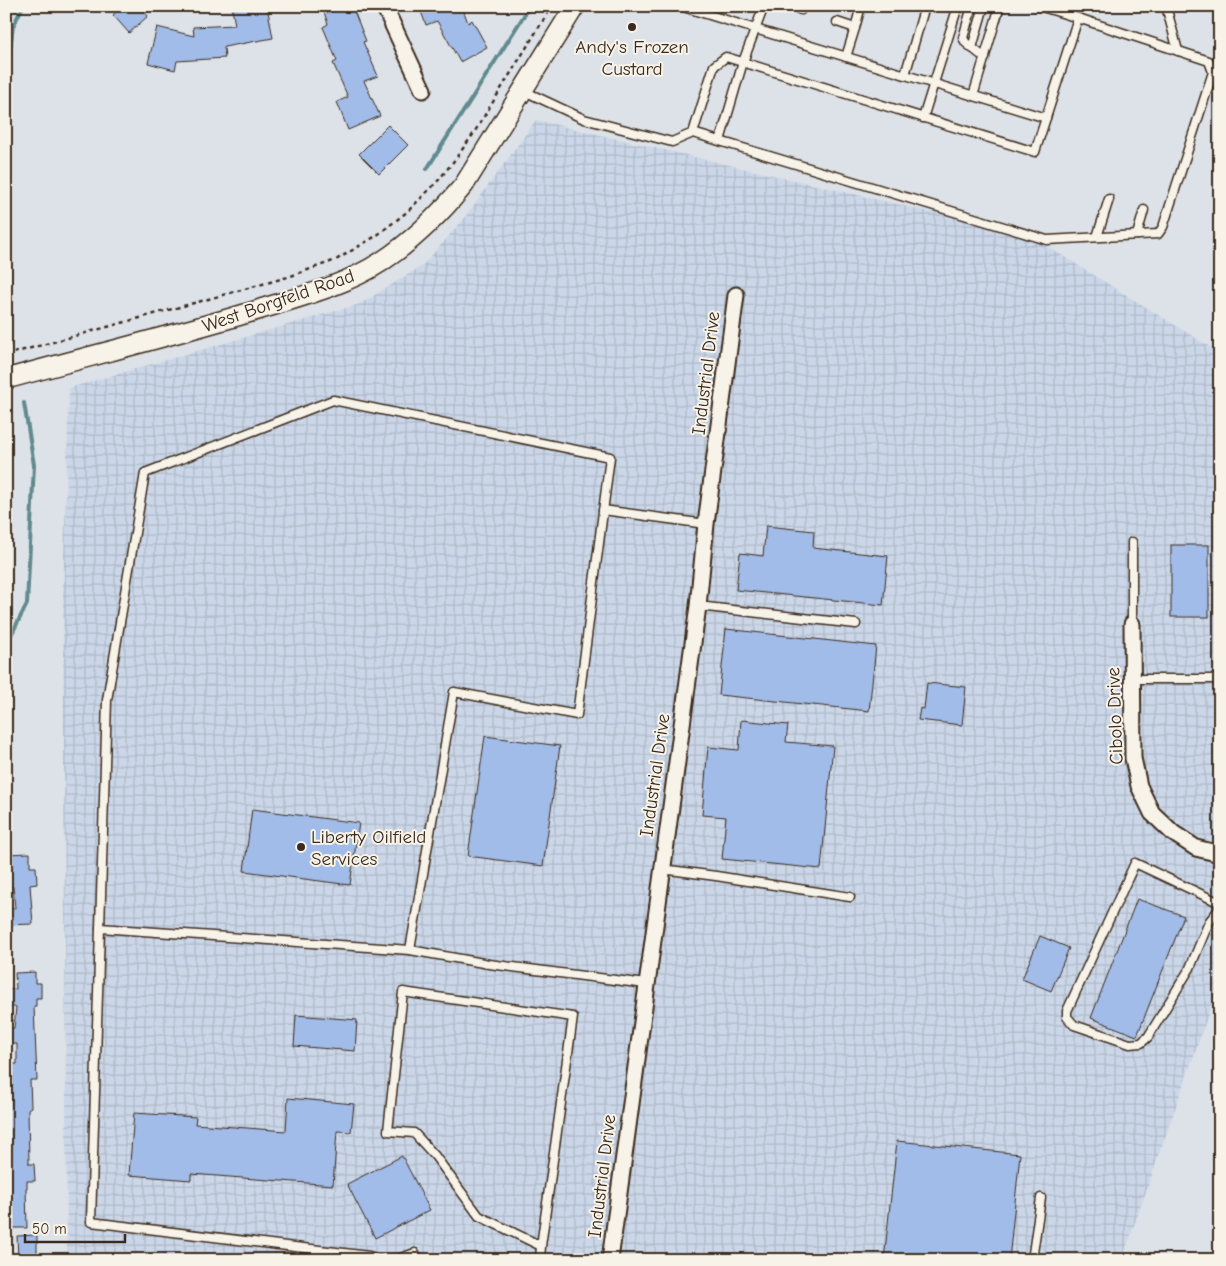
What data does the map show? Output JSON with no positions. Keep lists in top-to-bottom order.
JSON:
{
  "streets": {
    "street": ["West Borgfeld Road", "Industrial Drive", "Cibolo Drive"]
  },
  "places": ["Andy's Frozen Custard", "Liberty Oilfield Services"],
  "scale_bar": "50 m"
}
